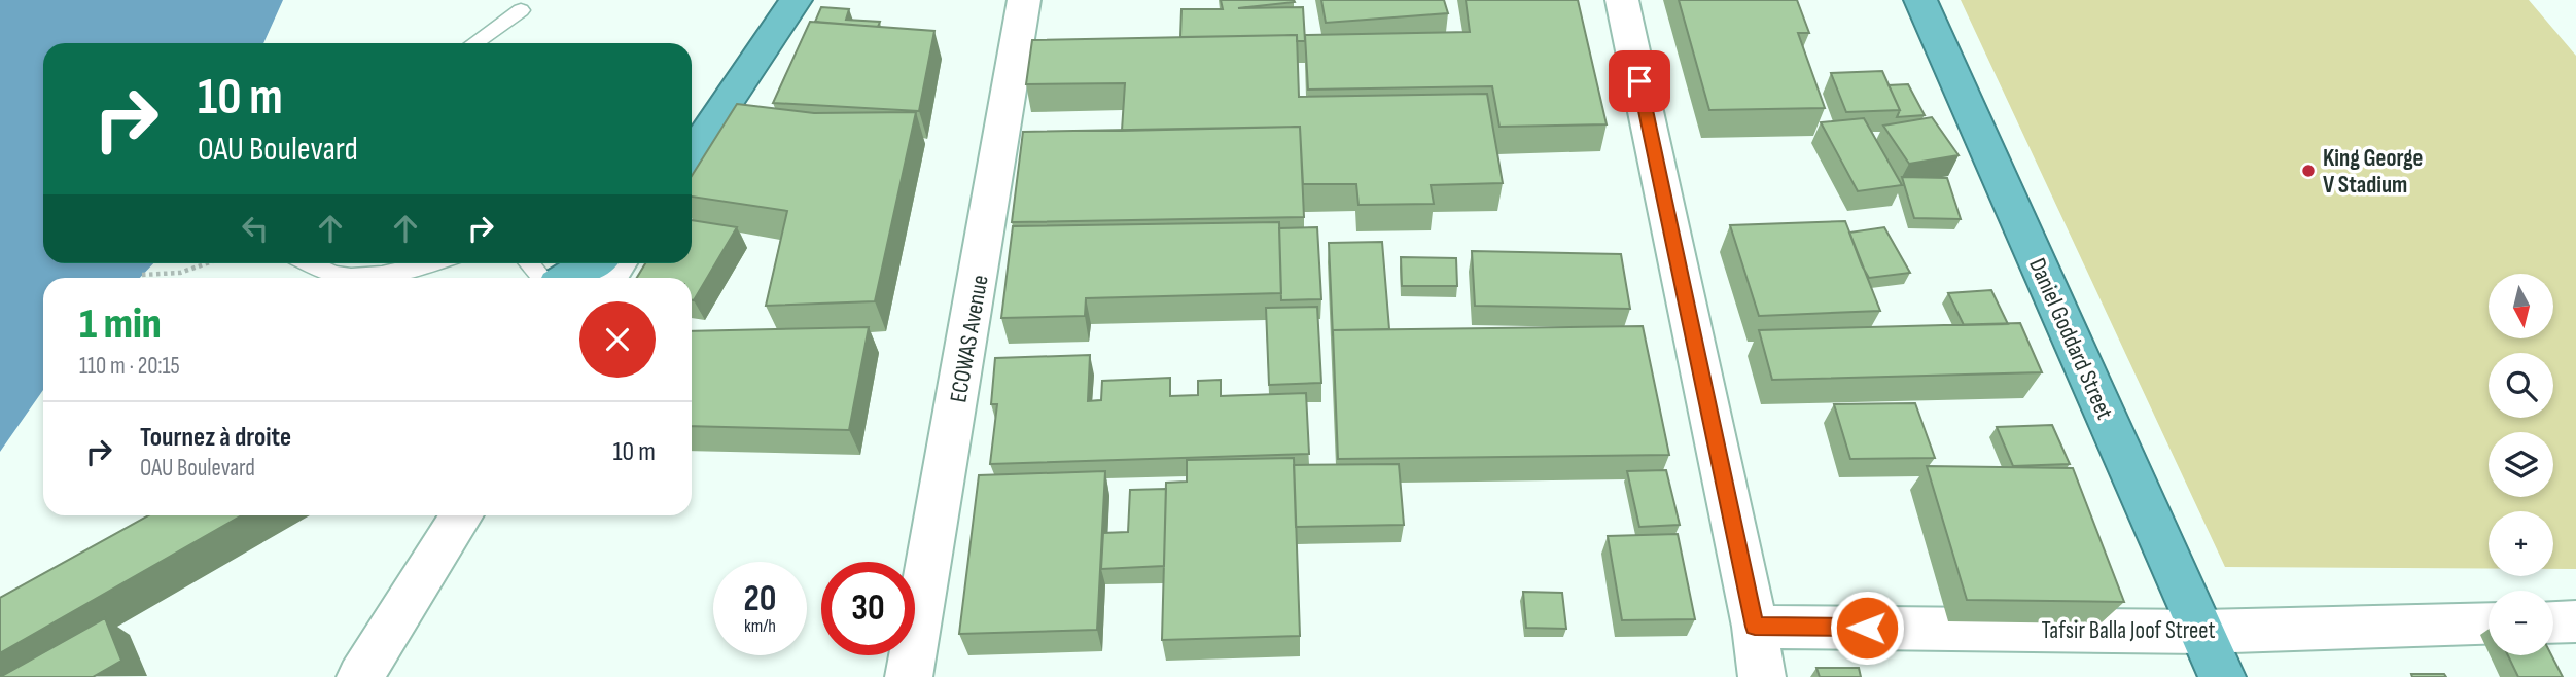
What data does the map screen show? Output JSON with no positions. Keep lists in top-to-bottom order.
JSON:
{
  "streets": {
    "highway": ["Daniel Goddard Street"],
    "street": ["ECOWAS Avenue", "Tafsir Balla Joof Street"]
  },
  "crossings": [
    ["Daniel Goddard Street", "Tafsir Balla Joof Street"]
  ],
  "places": ["King George V Stadium"],
  "north": "bottom",
  "page": {
    "turn": ["10 m", "OAU Boulevard"],
    "map_buttons": ["+", "−"],
    "heading": ["1 min", "110 m · 20:15"],
    "list": [
      {
        "name": "Tournez à droite",
        "note": "OAU Boulevard",
        "value": "10 m"
      }
    ],
    "speed": "20 km/h",
    "limit": "30"
  }
}
